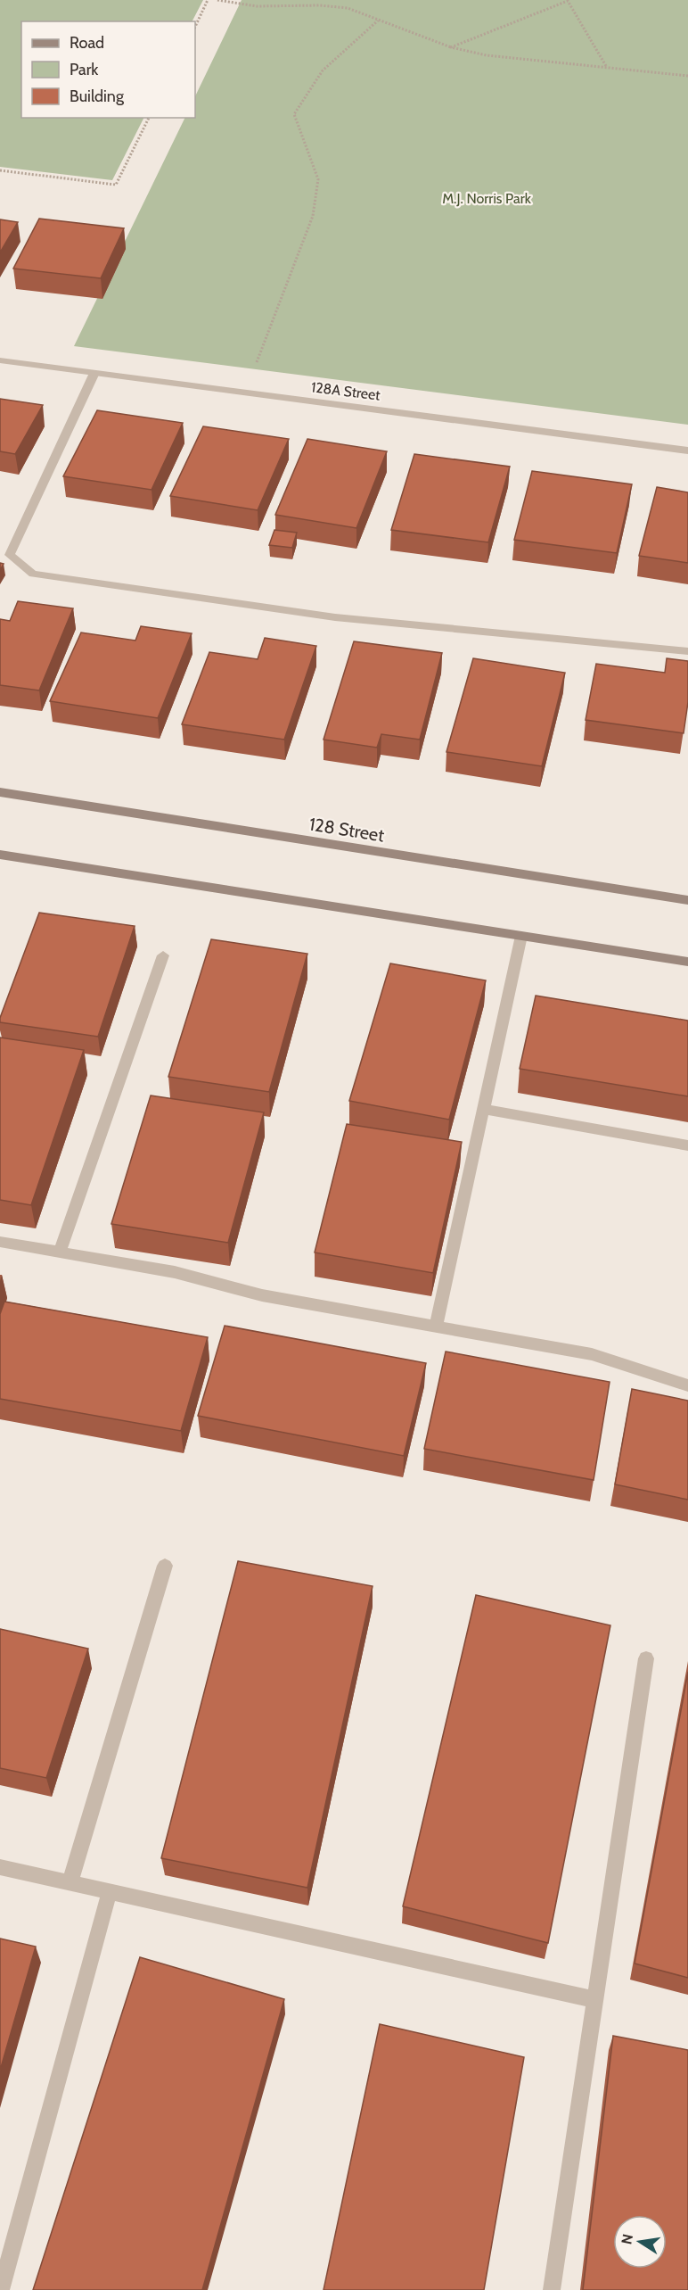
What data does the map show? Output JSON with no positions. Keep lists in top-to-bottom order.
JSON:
{
  "streets": {
    "main road": ["128 Street"],
    "street": ["128A Street"]
  },
  "parks": ["M.J. Norris Park"],
  "legend": ["Road", "Park", "Building"],
  "north": "left"
}
